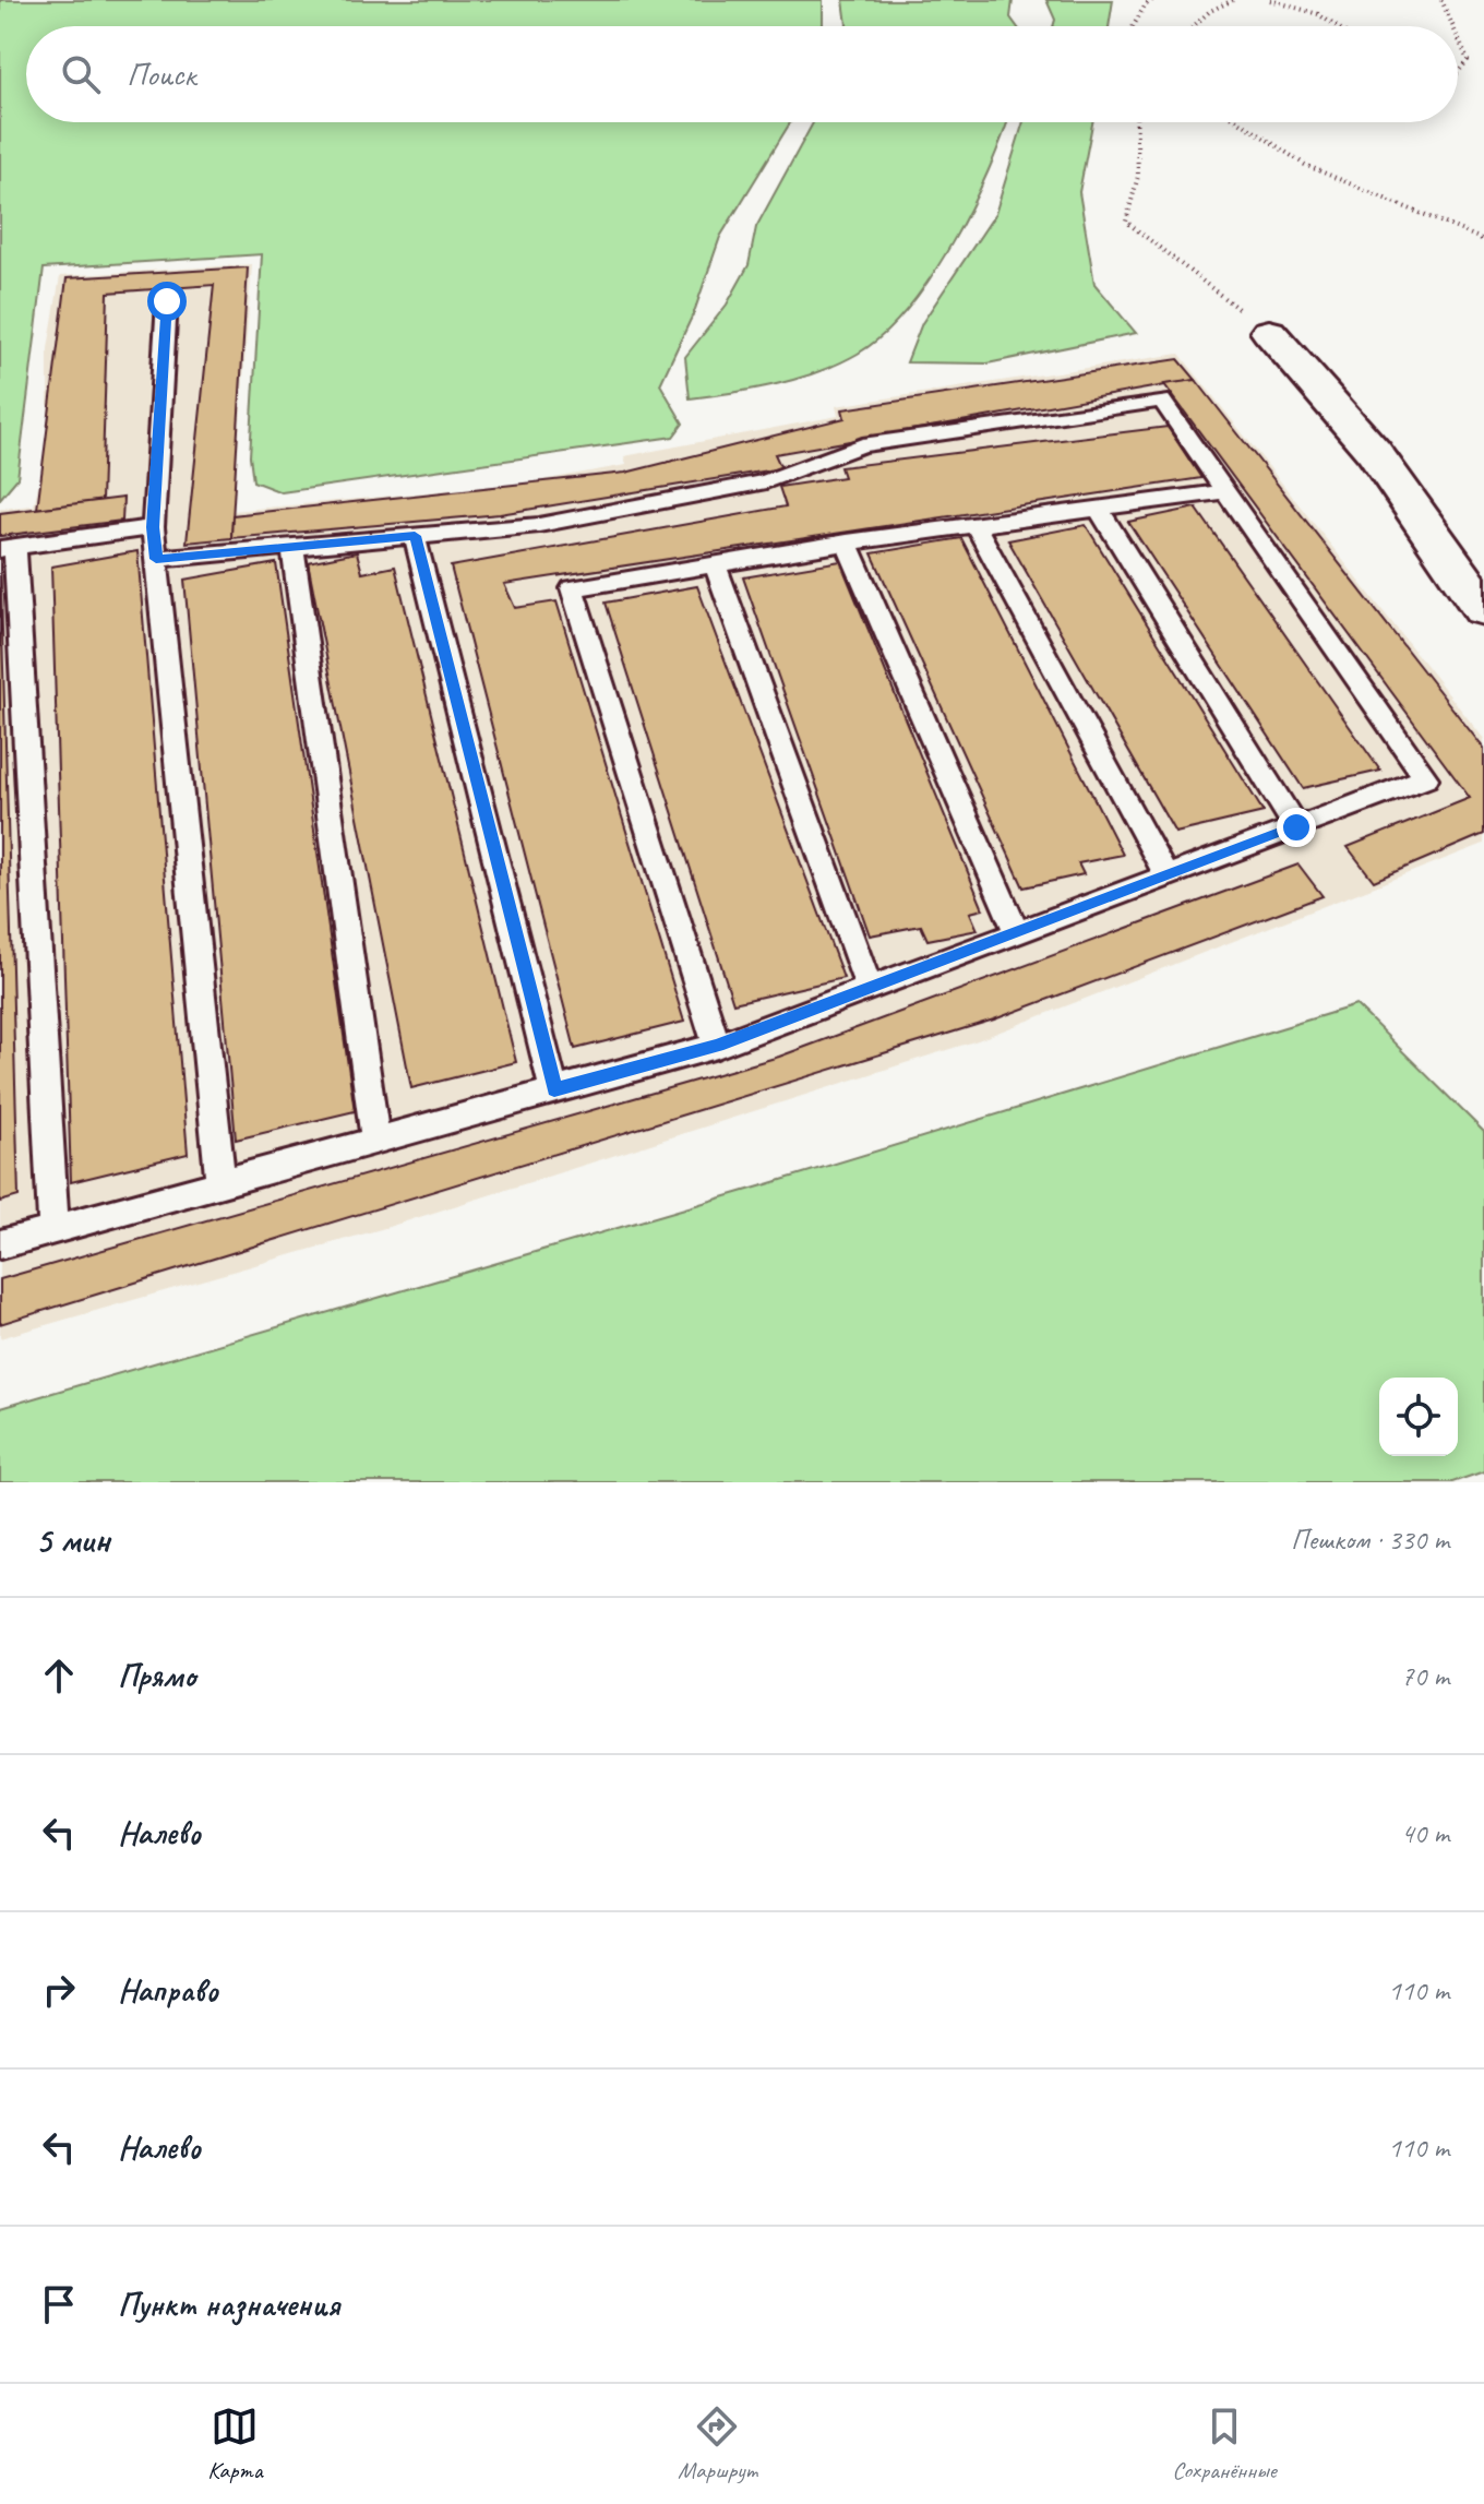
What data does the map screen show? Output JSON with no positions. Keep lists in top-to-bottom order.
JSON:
{
  "page": {
    "search": "Поиск",
    "heading": ["5 мин", "Пешком · 330 m"],
    "list": [
      ["Прямо", "70 m"],
      ["Налево", "40 m"],
      ["Направо", "110 m"],
      ["Налево", "110 m"],
      "Пункт назначения"
    ],
    "nav": ["Карта", "Маршрут", "Сохранённые"]
  }
}
